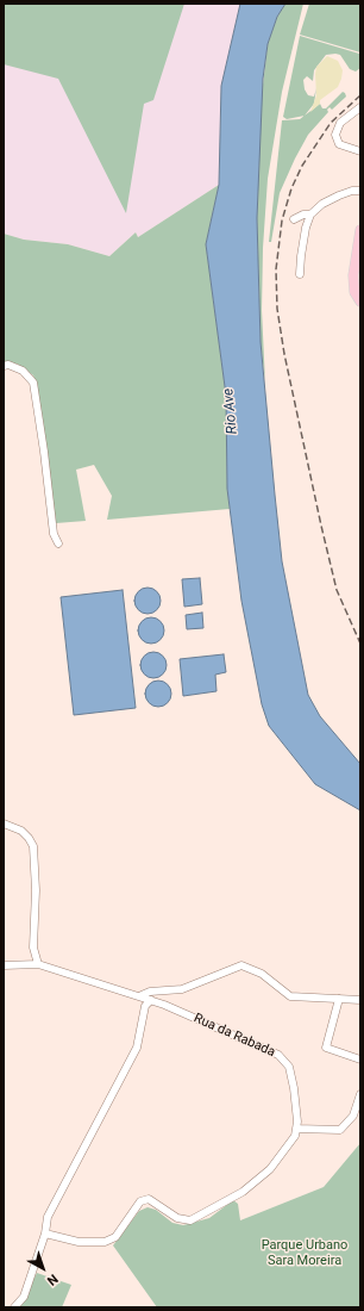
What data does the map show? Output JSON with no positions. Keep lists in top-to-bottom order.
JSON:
{
  "streets": {
    "street": ["Rua da Rabada"]
  },
  "water": ["Rio Ave"],
  "parks": ["Parque Urbano Sara Moreira"],
  "north": "bottom right"
}
